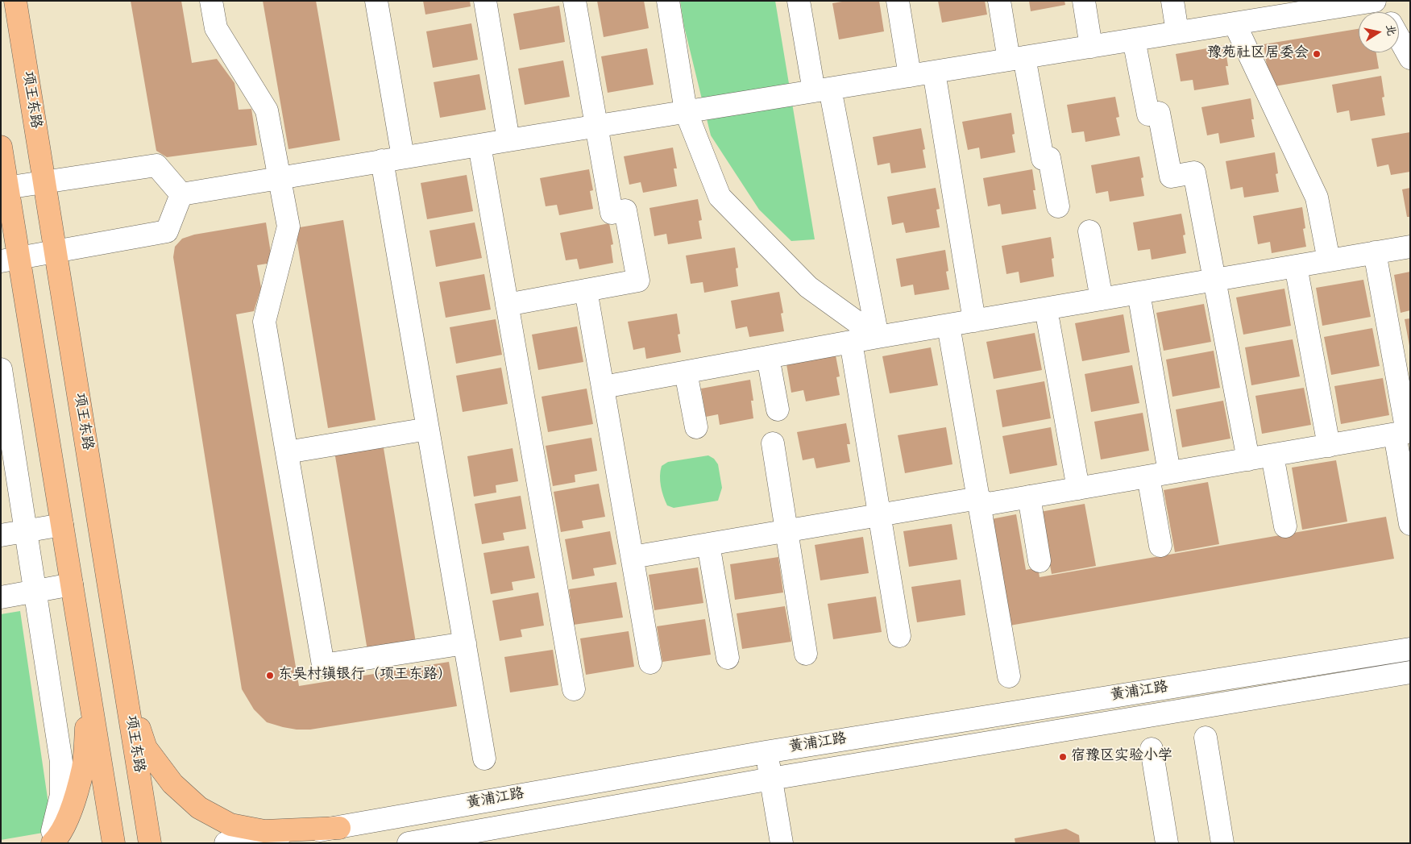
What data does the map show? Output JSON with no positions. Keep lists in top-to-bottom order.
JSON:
{
  "streets": {
    "main road": ["项王东路"],
    "street": ["黄浦江路"]
  },
  "places": ["豫苑社区居委会", "东吴村镇银行（项王东路）", "宿豫区实验小学"],
  "north": "right"
}
